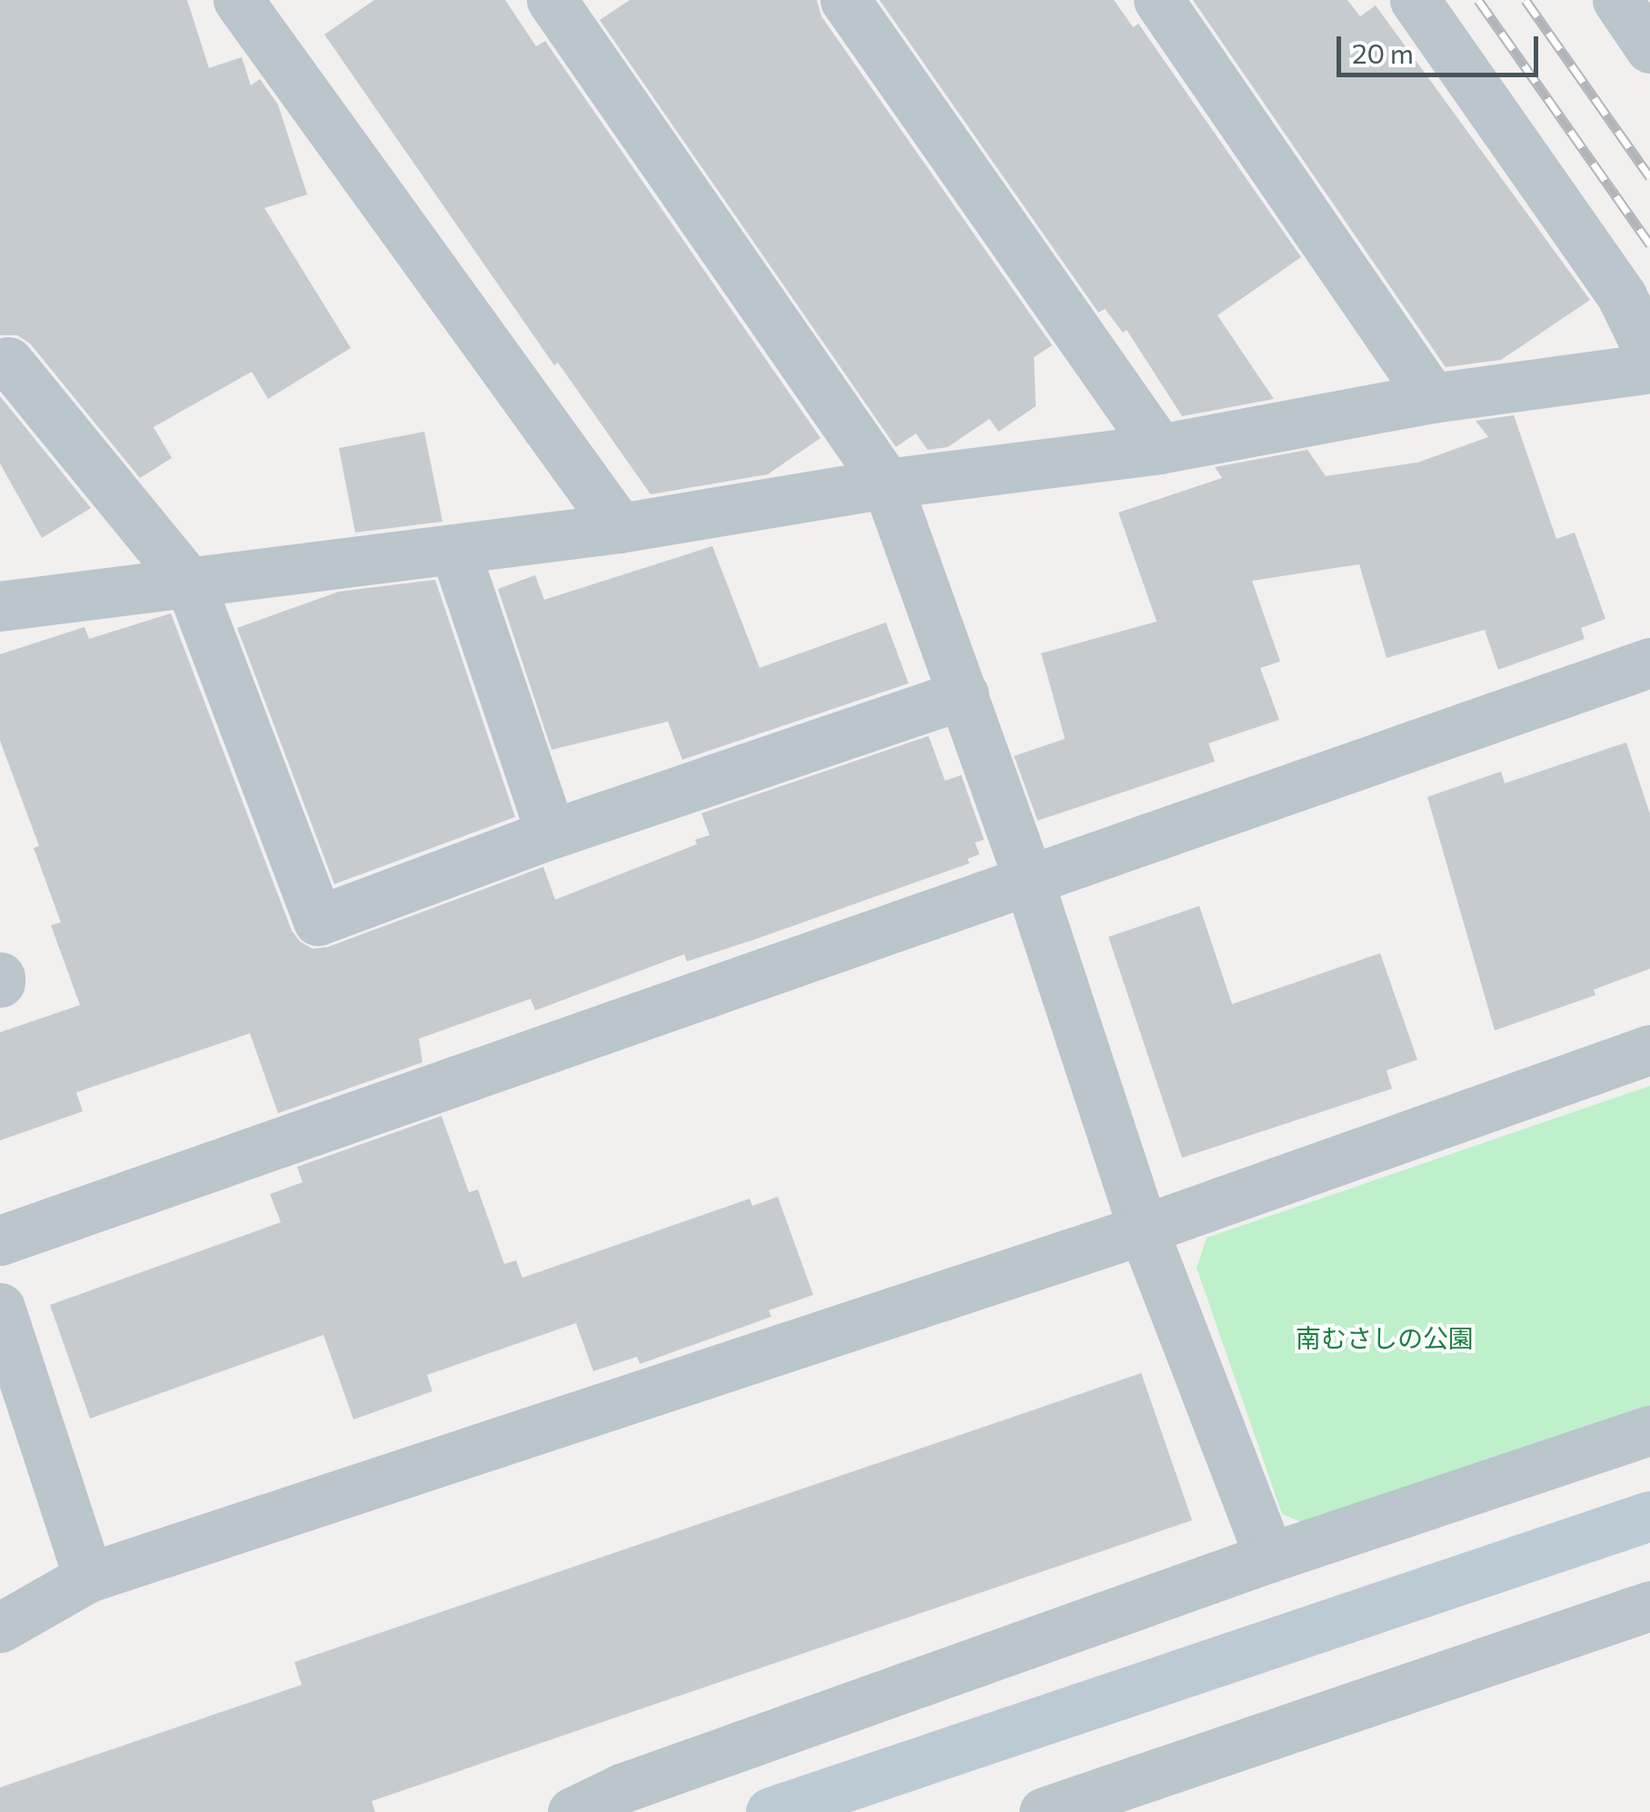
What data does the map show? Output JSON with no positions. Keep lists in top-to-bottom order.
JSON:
{
  "parks": ["南むさしの公園"],
  "scale_bar": "20 m"
}
